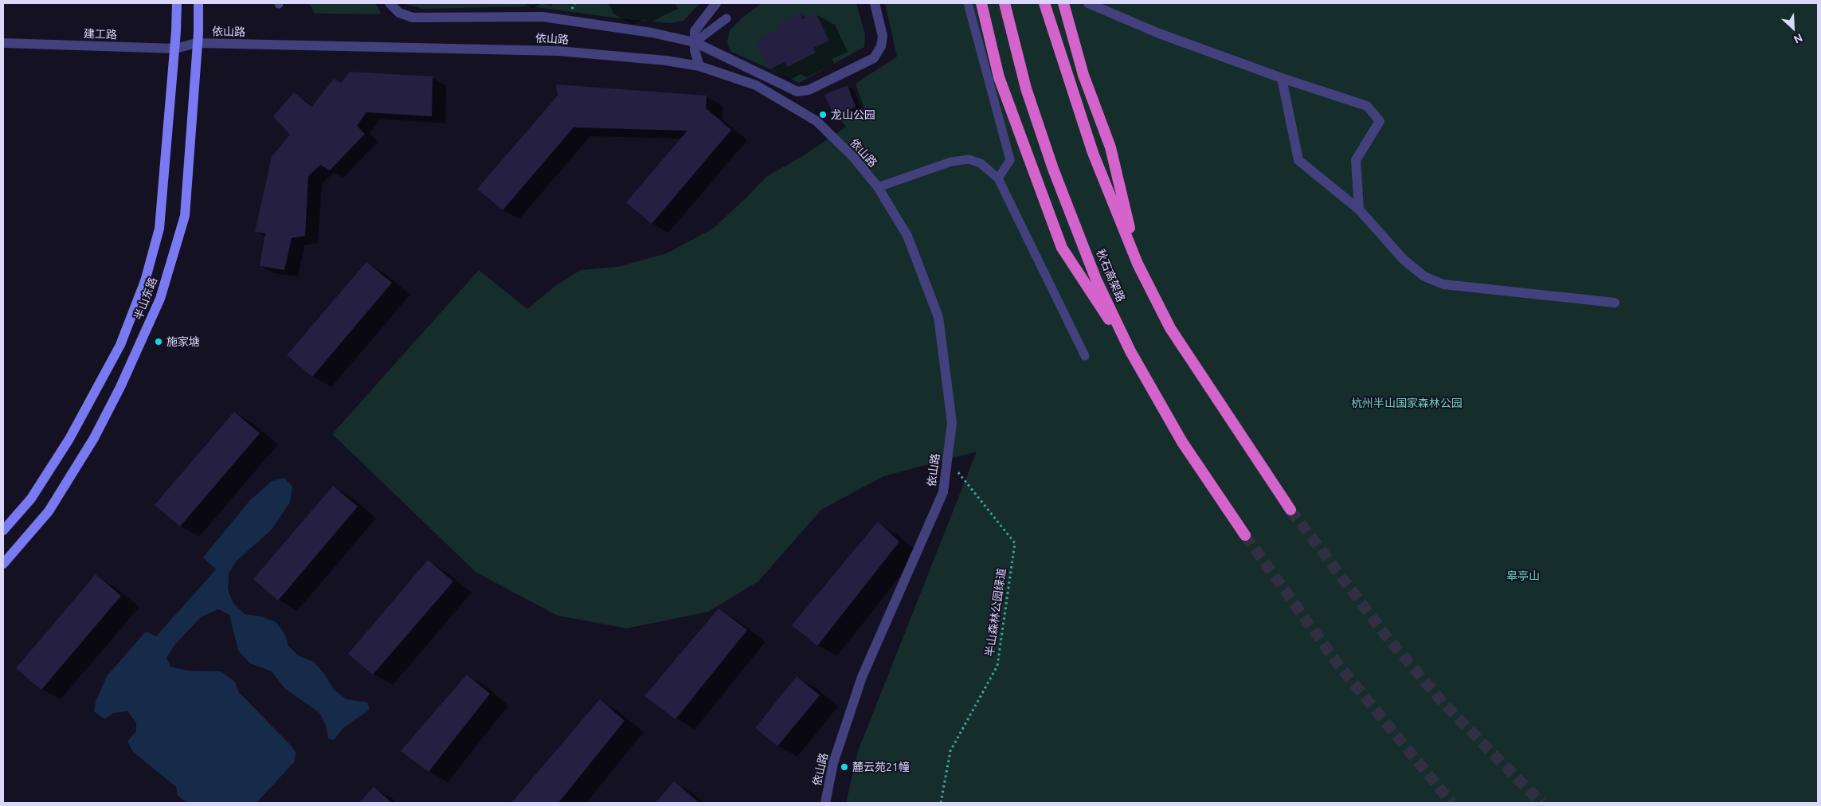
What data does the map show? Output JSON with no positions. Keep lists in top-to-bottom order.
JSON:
{
  "streets": {
    "highway": ["秋石高架路"],
    "main road": ["半山东路"],
    "street": ["依山路", "建工路"],
    "path": ["半山森林公园绿道"]
  },
  "crossings": [
    ["依山路", "建工路"],
    ["依山路", "半山东路"],
    ["依山路", "半山森林公园绿道"],
    ["建工路", "半山东路"]
  ],
  "parks": ["杭州半山国家森林公园", "皋亭山"],
  "places": ["龙山公园", "施家塘", "麓云苑21幢"],
  "north": "bottom right"
}
